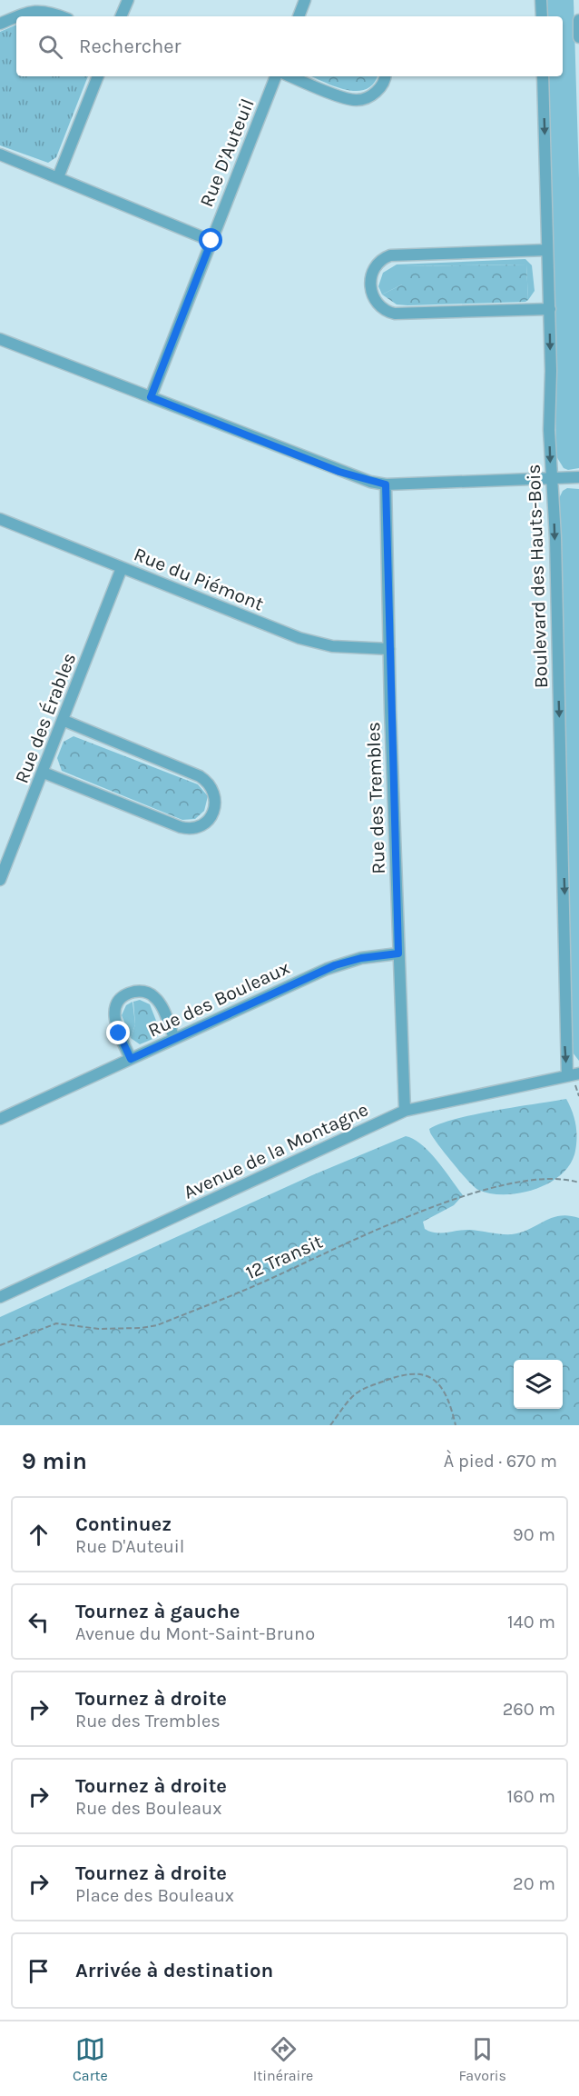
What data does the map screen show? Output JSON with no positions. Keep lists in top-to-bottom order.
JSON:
{
  "streets": {
    "street": [
      "Rue D'Auteuil",
      "Boulevard des Hauts-Bois",
      "Rue du Piémont",
      "Rue des Érables",
      "Rue des Trembles",
      "Rue des Bouleaux",
      "Avenue de la Montagne"
    ],
    "path": ["12 Transit"]
  },
  "crossings": [
    ["Boulevard des Hauts-Bois", "Avenue de la Montagne"],
    ["Rue du Piémont", "Rue des Érables"],
    ["Rue du Piémont", "Rue des Trembles"],
    ["Rue des Trembles", "Rue des Bouleaux"],
    ["Rue des Trembles", "Avenue de la Montagne"]
  ],
  "one_way": ["Boulevard des Hauts-Bois"],
  "page": {
    "search": "Rechercher",
    "heading": ["9 min", "À pied · 670 m"],
    "list": [
      ["Continuez", "Rue D'Auteuil", "90 m"],
      ["Tournez à gauche", "Avenue du Mont-Saint-Bruno", "140 m"],
      ["Tournez à droite", "Rue des Trembles", "260 m"],
      ["Tournez à droite", "Rue des Bouleaux", "160 m"],
      ["Tournez à droite", "Place des Bouleaux", "20 m"],
      "Arrivée à destination"
    ],
    "nav": ["Carte", "Itinéraire", "Favoris"]
  }
}
